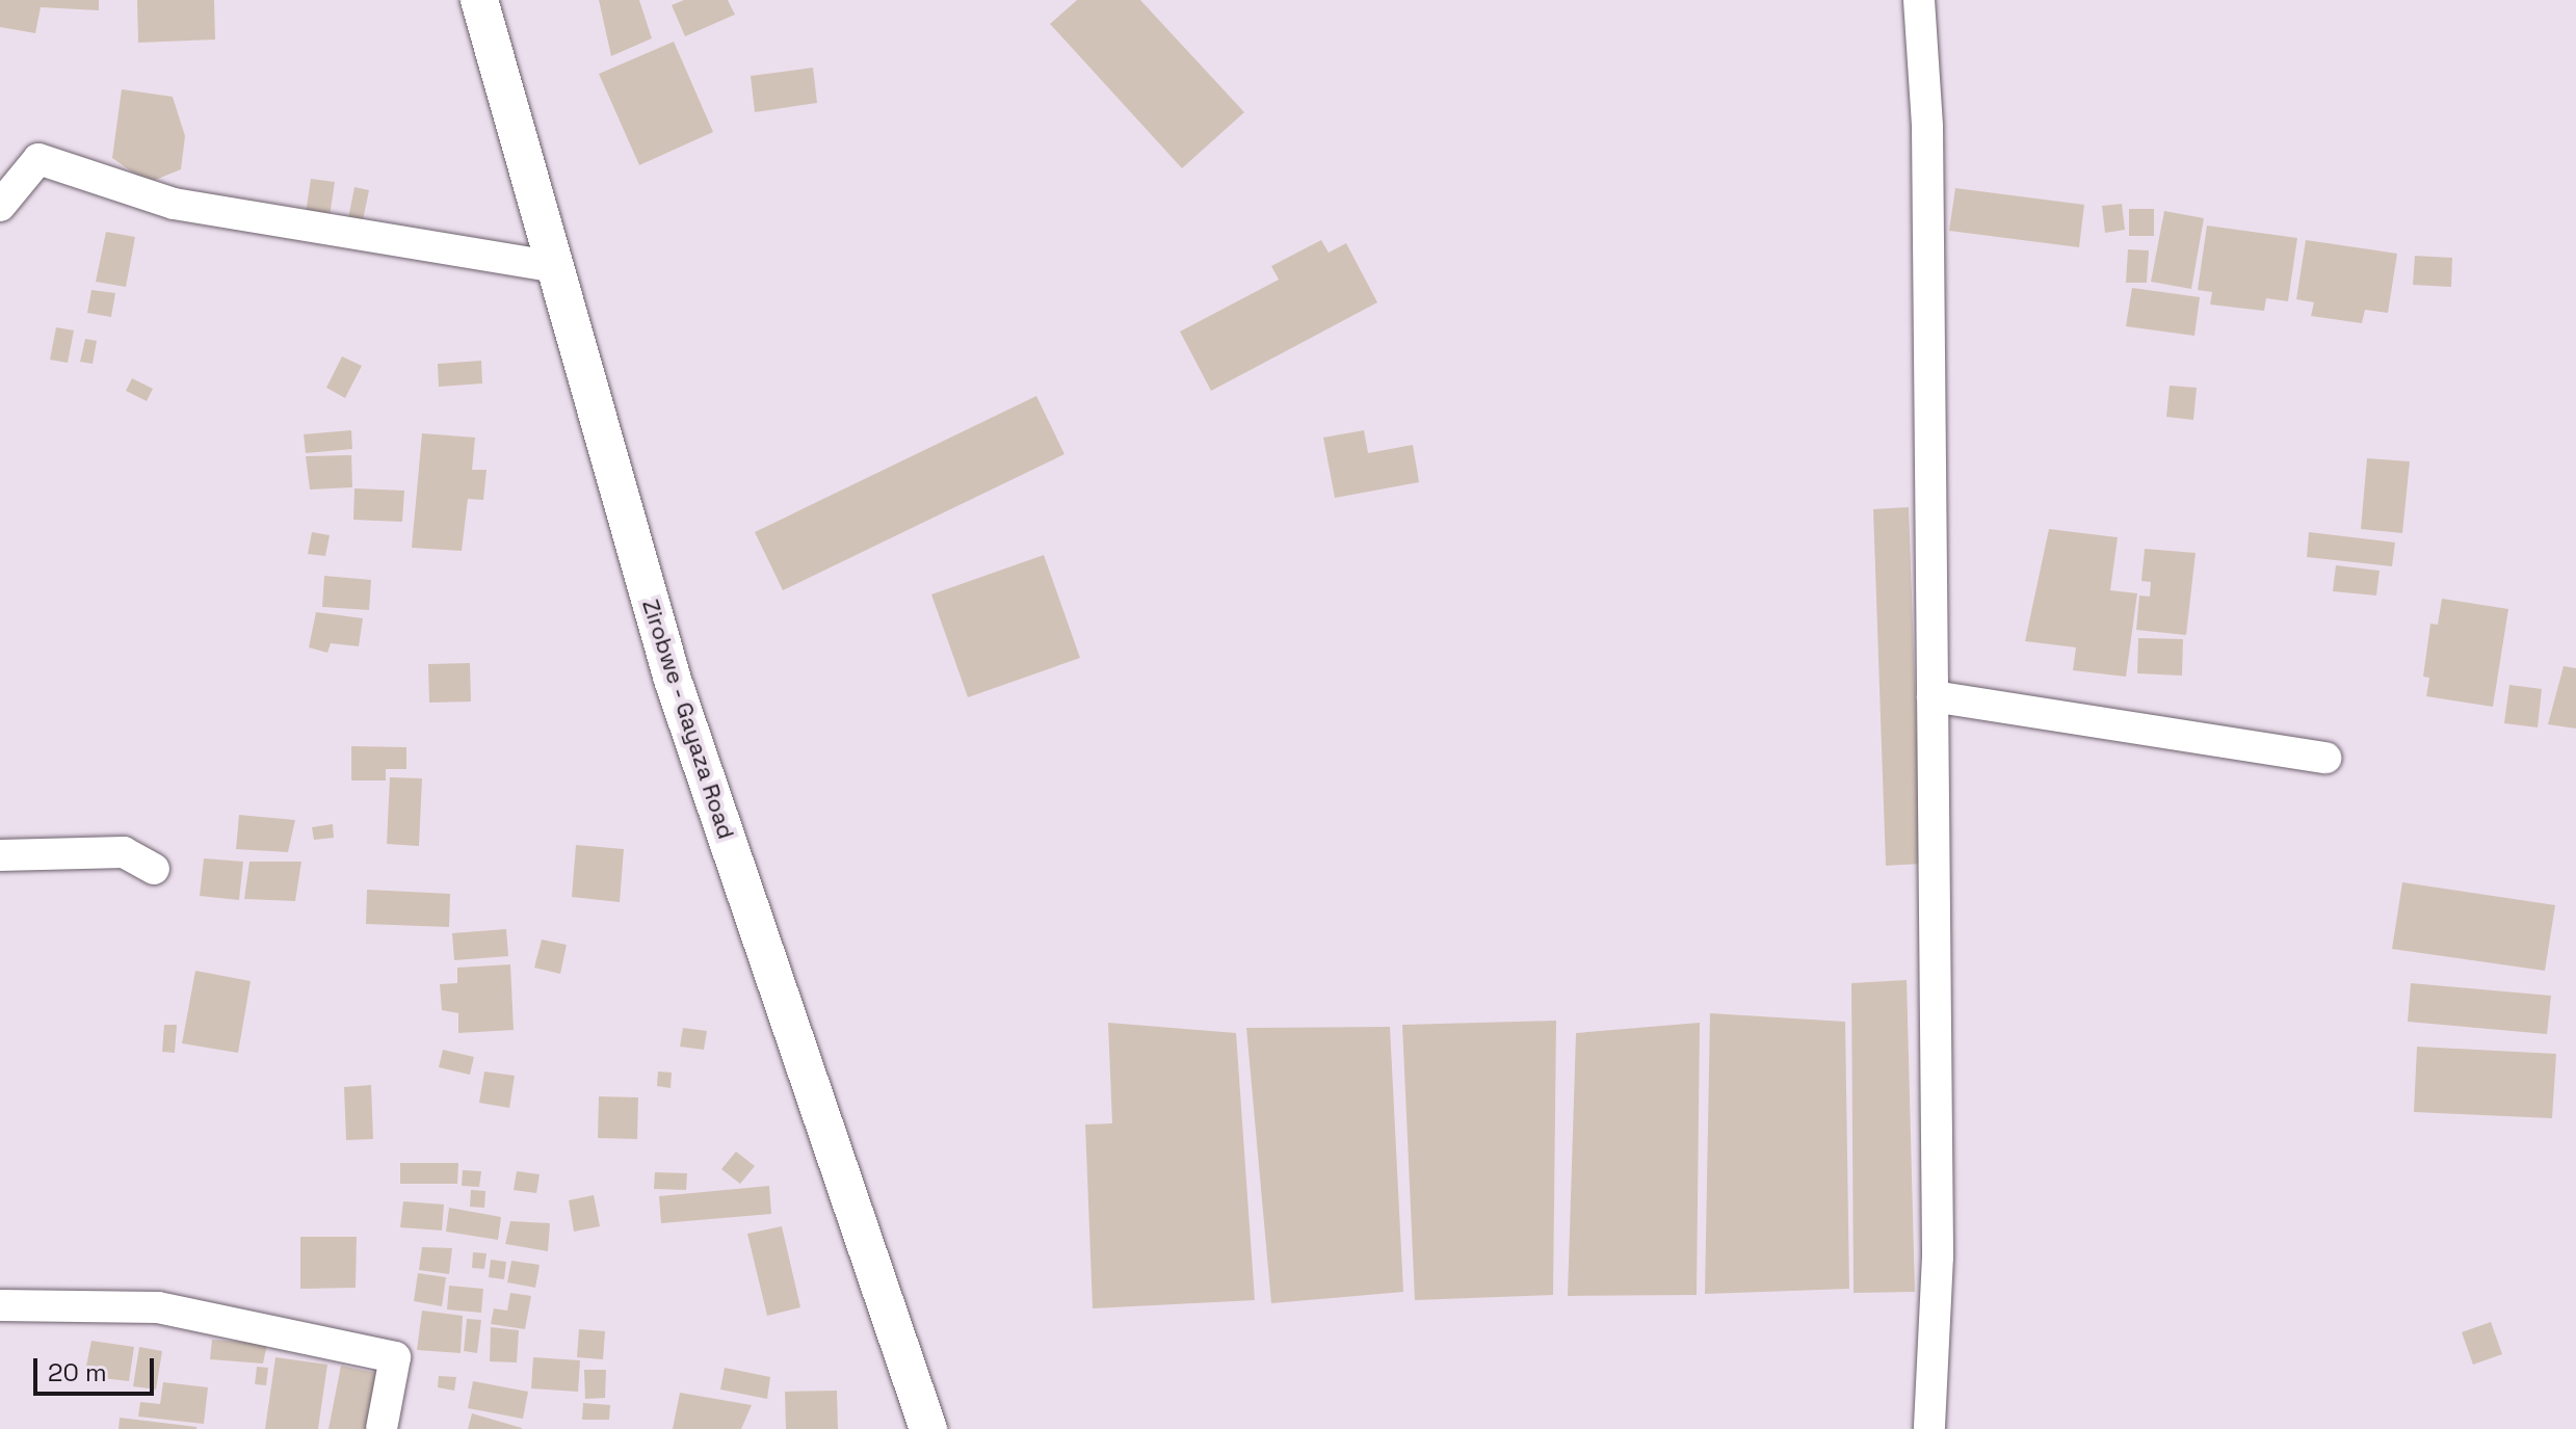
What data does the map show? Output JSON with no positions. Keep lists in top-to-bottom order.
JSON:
{
  "streets": {
    "street": ["Zirobwe - Gayaza Road"]
  },
  "scale_bar": "20 m"
}
